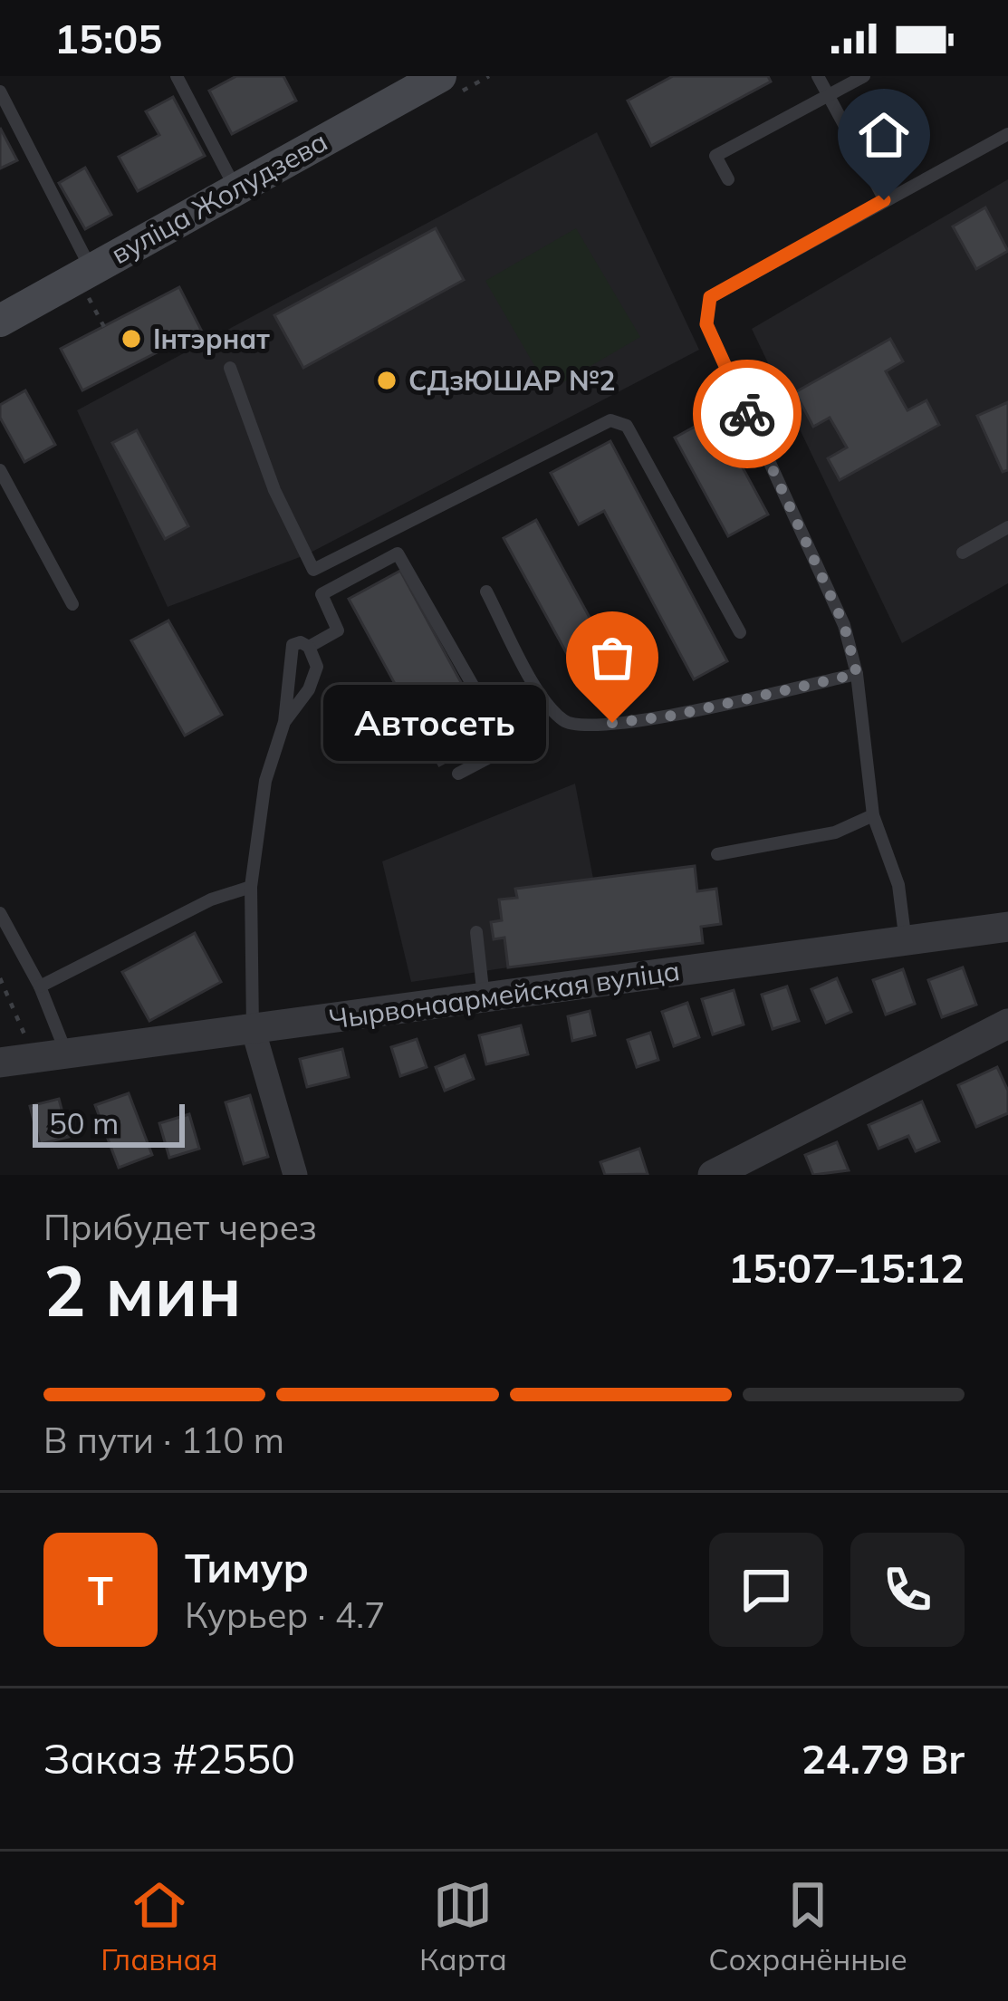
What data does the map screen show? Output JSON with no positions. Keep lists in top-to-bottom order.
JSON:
{
  "streets": {
    "main road": ["вуліца Жолудзева"],
    "street": ["Чырвонаармейская вуліца"]
  },
  "places": ["Інтэрнат", "СДзЮШАР №2", "Автосеть"],
  "scale_bar": "50 m",
  "page": {
    "status": "15:05",
    "bubble": "Автосеть",
    "scale": "50 m",
    "heading": ["2 мин", "Прибудет через", "15:07–15:12"],
    "panel": [
      "Тимур",
      "Курьер · 4.7",
      "Заказ #2550",
      "24.79 Br"
    ],
    "bar": "В пути · 110 m",
    "round": "Т",
    "tabs": ["Главная", "Карта", "Сохранённые"]
  }
}
